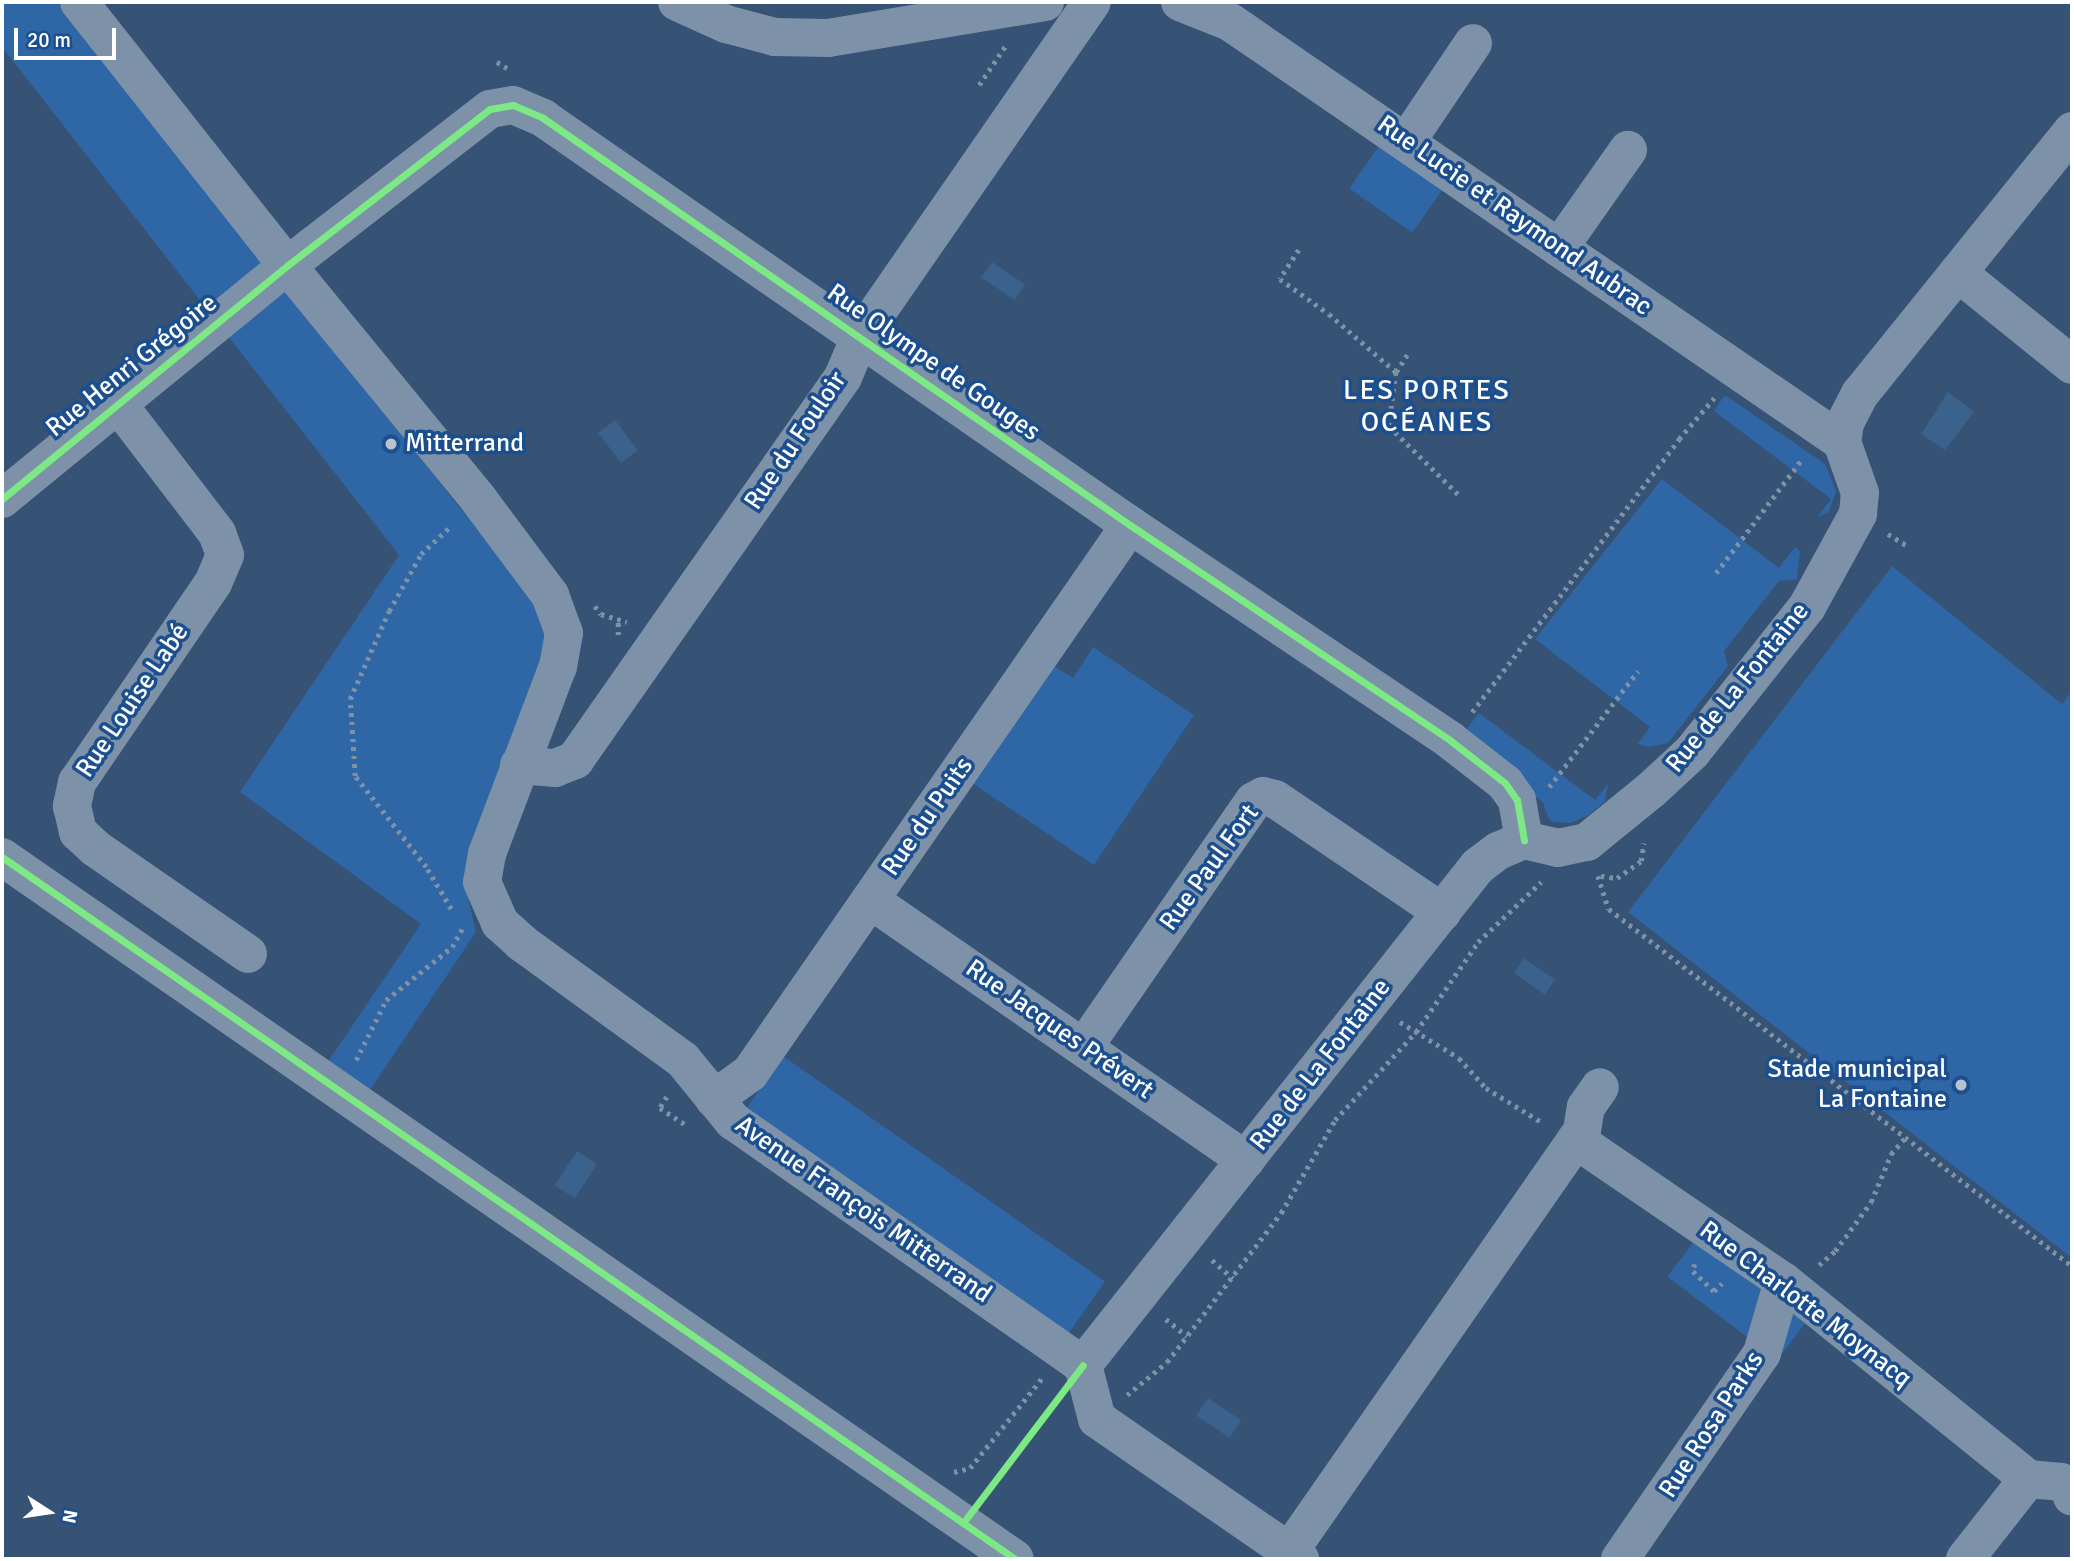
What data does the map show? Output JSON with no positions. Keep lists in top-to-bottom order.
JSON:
{
  "streets": {
    "street": [
      "Rue Lucie et Raymond Aubrac",
      "Rue Olympe de Gouges",
      "Rue Henri Grégoire",
      "Rue du Fouloir",
      "Rue de La Fontaine",
      "Rue Louise Labé",
      "Rue du Puits",
      "Rue Paul Fort",
      "Rue Jacques Prévert",
      "Avenue François Mitterrand",
      "Rue Charlotte Moynacq",
      "Rue Rosa Parks"
    ]
  },
  "crossings": [
    ["Rue Lucie et Raymond Aubrac", "Rue de La Fontaine"],
    ["Rue Olympe de Gouges", "Rue Henri Grégoire"],
    ["Rue Olympe de Gouges", "Rue du Fouloir"],
    ["Rue Olympe de Gouges", "Rue du Puits"],
    ["Rue Olympe de Gouges", "Avenue François Mitterrand"],
    ["Rue Henri Grégoire", "Rue Louise Labé"],
    ["Rue Henri Grégoire", "Avenue François Mitterrand"],
    ["Rue du Fouloir", "Avenue François Mitterrand"],
    ["Rue de La Fontaine", "Rue Paul Fort"],
    ["Rue de La Fontaine", "Rue Jacques Prévert"],
    ["Rue de La Fontaine", "Avenue François Mitterrand"],
    ["Rue du Puits", "Rue Jacques Prévert"],
    ["Rue du Puits", "Avenue François Mitterrand"],
    ["Rue Paul Fort", "Rue Jacques Prévert"],
    ["Rue Charlotte Moynacq", "Rue Rosa Parks"]
  ],
  "districts": ["LES PORTES OCÉANES"],
  "places": ["Mitterrand", "Stade municipal La Fontaine"],
  "scale_bar": "20 m",
  "north": "right"
}
